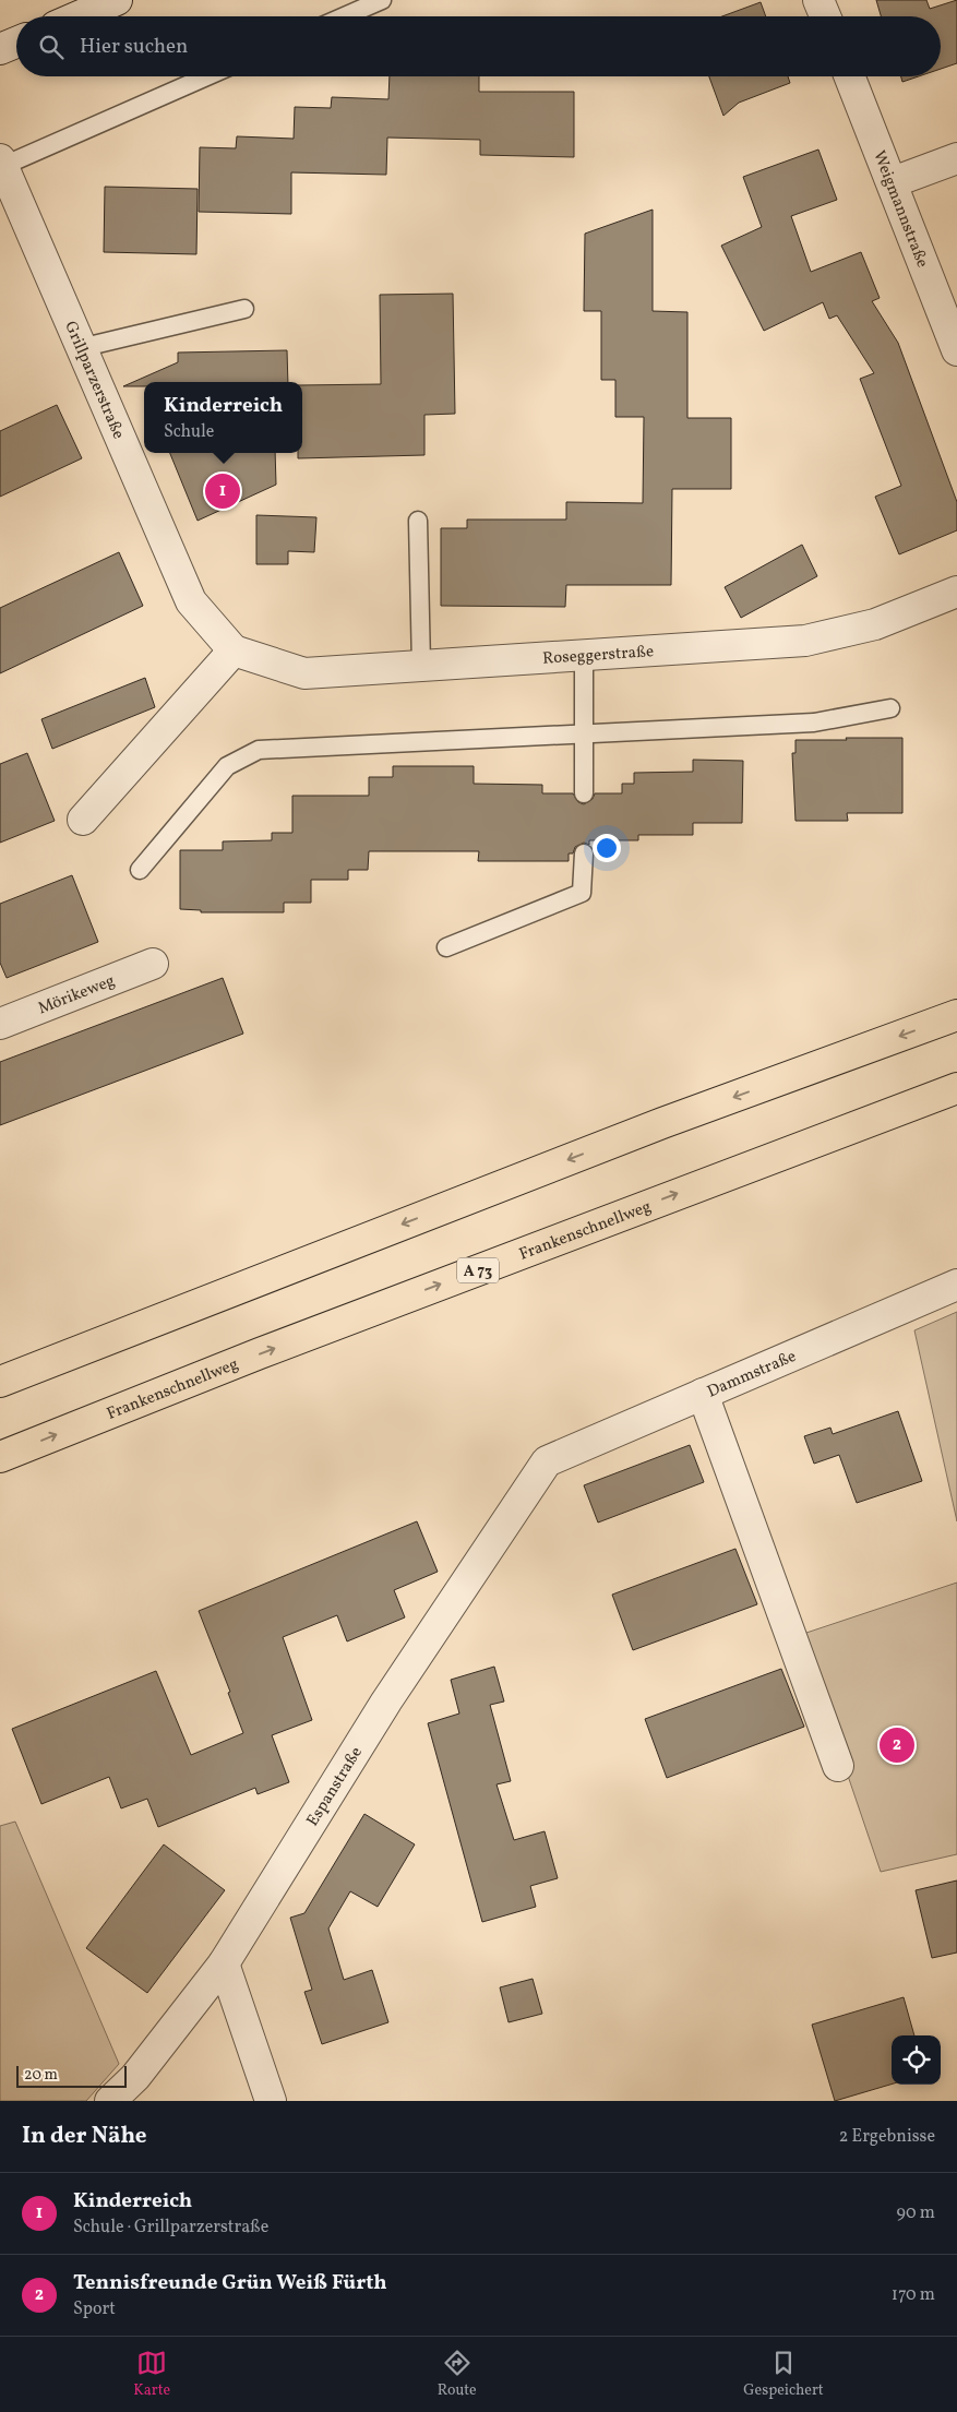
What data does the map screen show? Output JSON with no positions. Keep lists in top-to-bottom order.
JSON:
{
  "streets": {
    "highway": ["Frankenschnellweg", "A 73"],
    "street": [
      "Weigmannstraße",
      "Grillparzerstraße",
      "Roseggerstraße",
      "Mörikeweg",
      "Dammstraße",
      "Espanstraße"
    ]
  },
  "crossings": [
    ["Grillparzerstraße", "Roseggerstraße"],
    ["Dammstraße", "Espanstraße"]
  ],
  "scale_bar": "20 m",
  "page": {
    "search": "Hier suchen",
    "popup": ["Kinderreich", "Schule"],
    "pins": ["1", "2"],
    "scale": "20 m",
    "heading": ["In der Nähe", "2 Ergebnisse"],
    "list": [
      {
        "mark": "1",
        "name": "Kinderreich",
        "note": "Schule · Grillparzerstraße",
        "value": "90 m"
      },
      {
        "mark": "2",
        "name": "Tennisfreunde Grün Weiß Fürth",
        "note": "Sport",
        "value": "170 m"
      }
    ],
    "nav": ["Karte", "Route", "Gespeichert"]
  }
}
